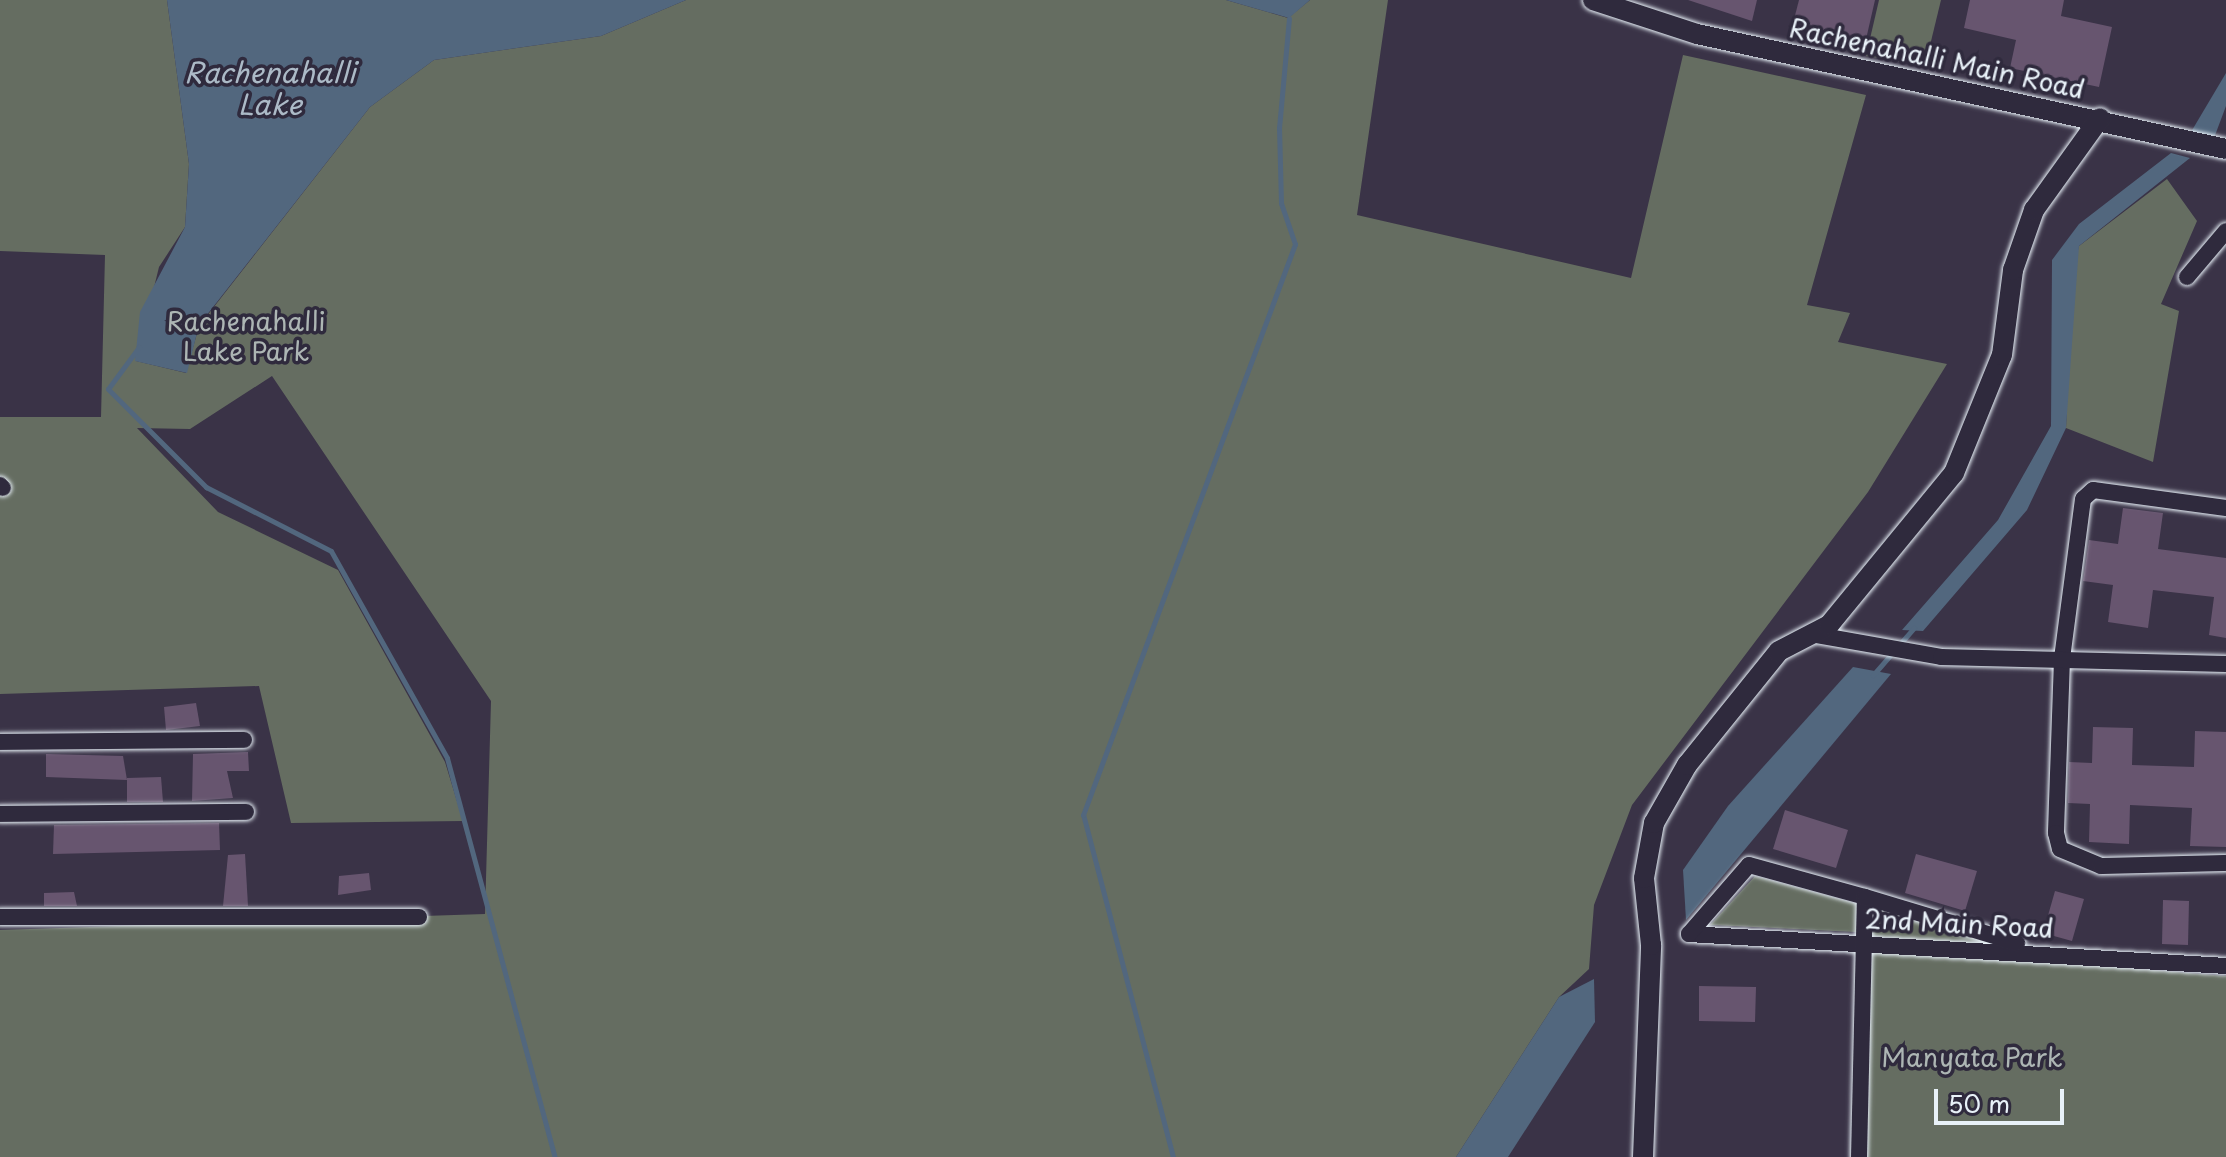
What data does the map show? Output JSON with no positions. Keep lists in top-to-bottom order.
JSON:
{
  "streets": {
    "street": ["Rachenahalli Main Road", "2nd Main Road"]
  },
  "water": ["Rachenahalli Lake"],
  "parks": ["Rachenahalli Lake Park", "Manyata Park"],
  "scale_bar": "50 m"
}
